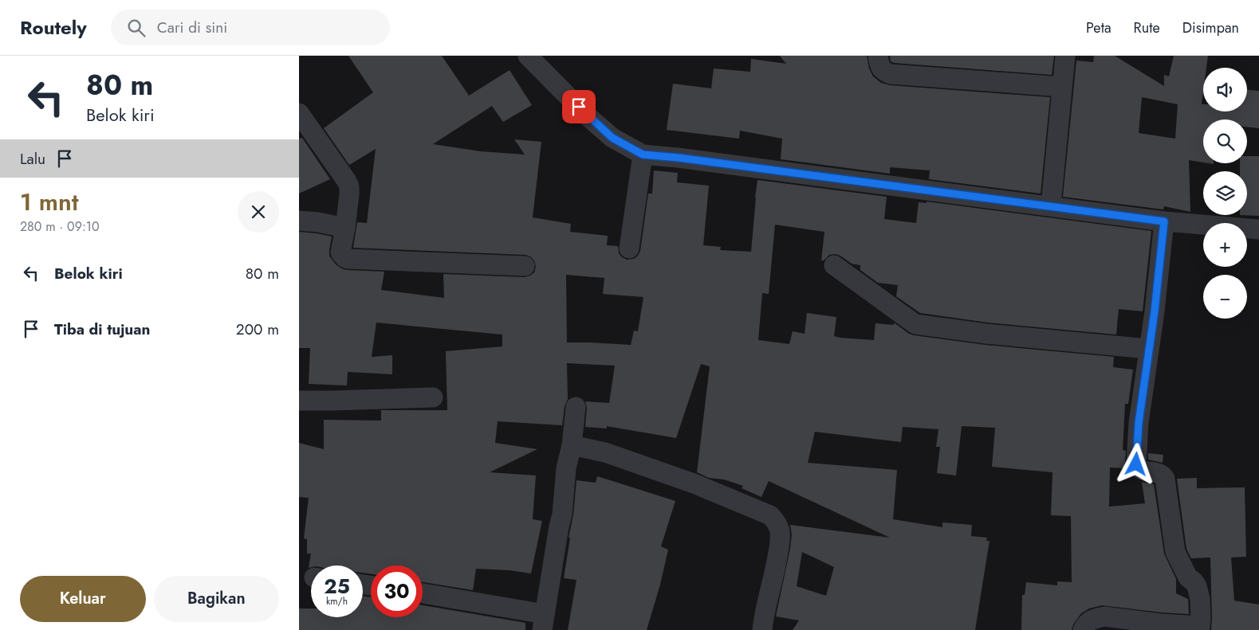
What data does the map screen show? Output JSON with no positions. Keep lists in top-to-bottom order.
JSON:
{
  "page": {
    "header": "Routely",
    "search": "Cari di sini",
    "nav": ["Peta", "Rute", "Disimpan"],
    "turn": ["80 m", "Belok kiri"],
    "map_buttons": ["+", "−"],
    "then": "Lalu",
    "heading": ["1 mnt", "280 m · 09:10"],
    "list": [
      {
        "name": "Belok kiri",
        "value": "80 m"
      },
      {
        "name": "Tiba di tujuan",
        "value": "200 m"
      }
    ],
    "speed": "25 km/h",
    "limit": "30",
    "buttons": ["Keluar", "Bagikan"]
  }
}
